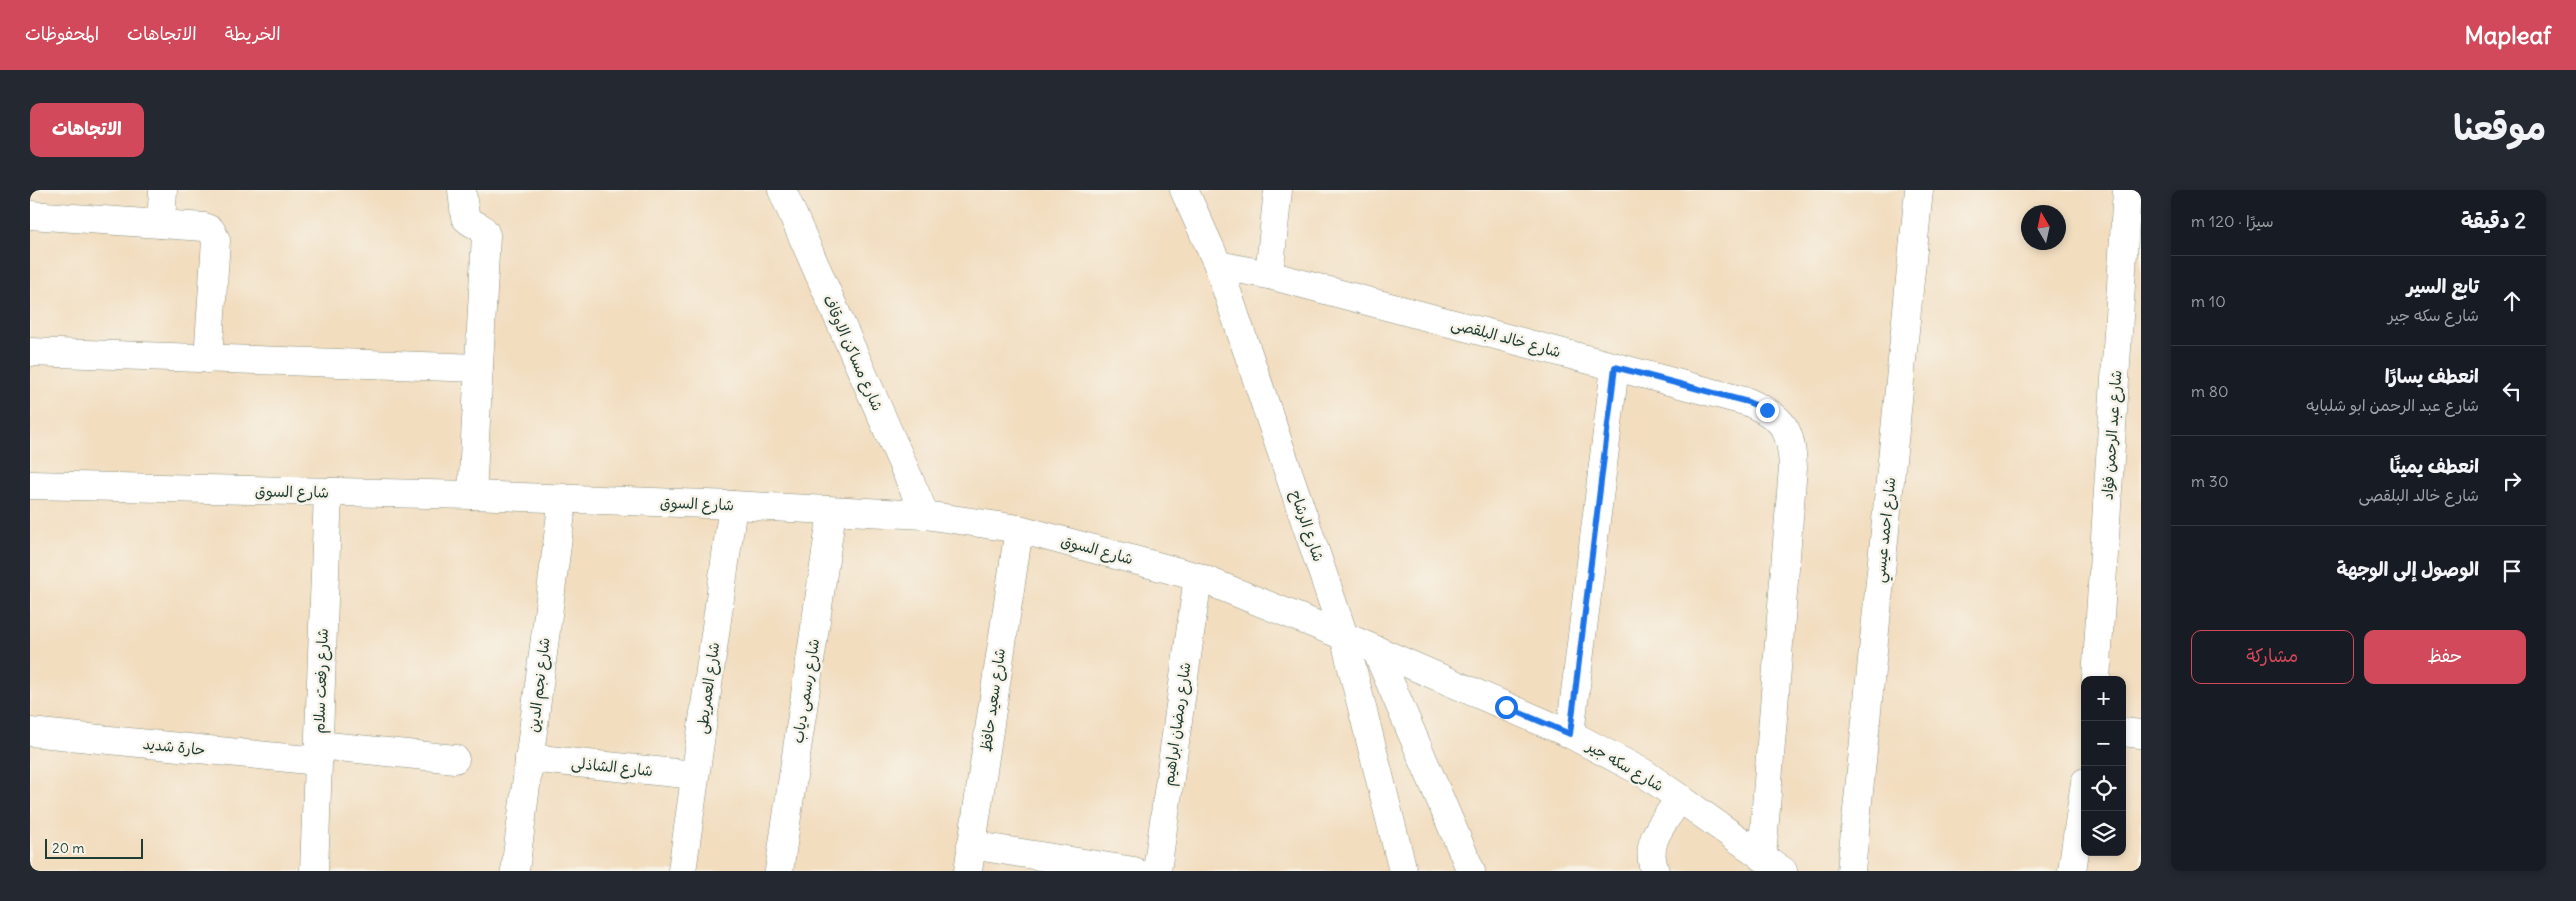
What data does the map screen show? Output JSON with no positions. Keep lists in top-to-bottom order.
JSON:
{
  "streets": {
    "street": [
      "شارع خالد البلقصى",
      "شارع مساكن الاوقاف",
      "شارع عبد الرحمن فؤاد",
      "شارع السوق",
      "شارع الرشاح",
      "شارع احمد عيسي",
      "شارع رفعت سلام",
      "شارع نجم الدين",
      "شارع العمريطى",
      "شارع رسمى دياب",
      "شارع سعيد حافظ",
      "شارع رمضان ابراهيم",
      "حارة شديد",
      "شارع سكه جير",
      "شارع الشاذلى"
    ]
  },
  "crossings": [
    ["شارع خالد البلقصى", "شارع الرشاح"],
    ["شارع خالد البلقصى", "شارع سكه جير"],
    ["شارع مساكن الاوقاف", "شارع السوق"],
    ["شارع السوق", "شارع الرشاح"],
    ["شارع السوق", "شارع رفعت سلام"],
    ["شارع السوق", "شارع نجم الدين"],
    ["شارع السوق", "شارع العمريطى"],
    ["شارع السوق", "شارع رسمى دياب"],
    ["شارع السوق", "شارع سعيد حافظ"],
    ["شارع السوق", "شارع رمضان ابراهيم"],
    ["شارع السوق", "شارع سكه جير"],
    ["شارع الرشاح", "شارع سكه جير"],
    ["شارع رفعت سلام", "حارة شديد"],
    ["شارع نجم الدين", "شارع الشاذلى"],
    ["شارع العمريطى", "شارع الشاذلى"]
  ],
  "scale_bar": "20 m",
  "north": "top",
  "page": {
    "header": "Mapleaf",
    "nav": ["الخريطة", "الاتجاهات", "المحفوظات"],
    "title": "موقعنا",
    "buttons": [
      "الاتجاهات",
      ["حفظ", "مشاركة"]
    ],
    "heading": ["2 دقيقة", "سيرًا · 120 m"],
    "list": [
      ["تابع السير", "شارع سكه جير", "10 m"],
      ["انعطف يسارًا", "شارع عبد الرحمن ابو شلبايه", "80 m"],
      ["انعطف يمينًا", "شارع خالد البلقصى", "30 m"],
      "الوصول إلى الوجهة"
    ],
    "map_buttons": ["+", "−"],
    "scale": "20 m"
  }
}
